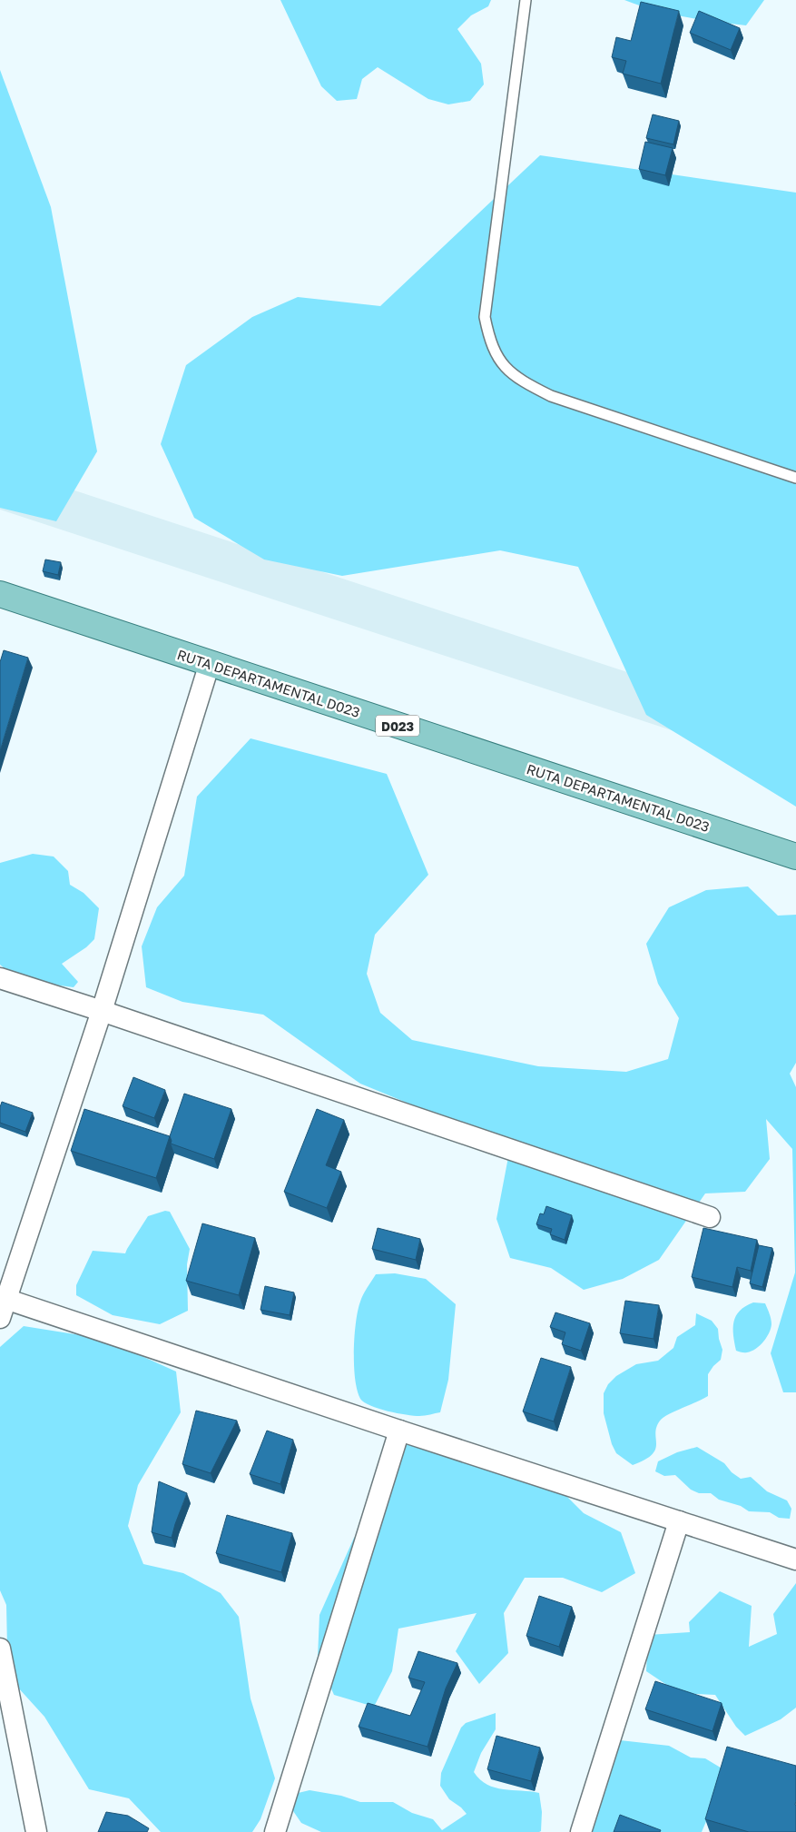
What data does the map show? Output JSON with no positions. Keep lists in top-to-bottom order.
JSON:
{
  "streets": {
    "main road": ["RUTA DEPARTAMENTAL D023", "D023"]
  }
}
